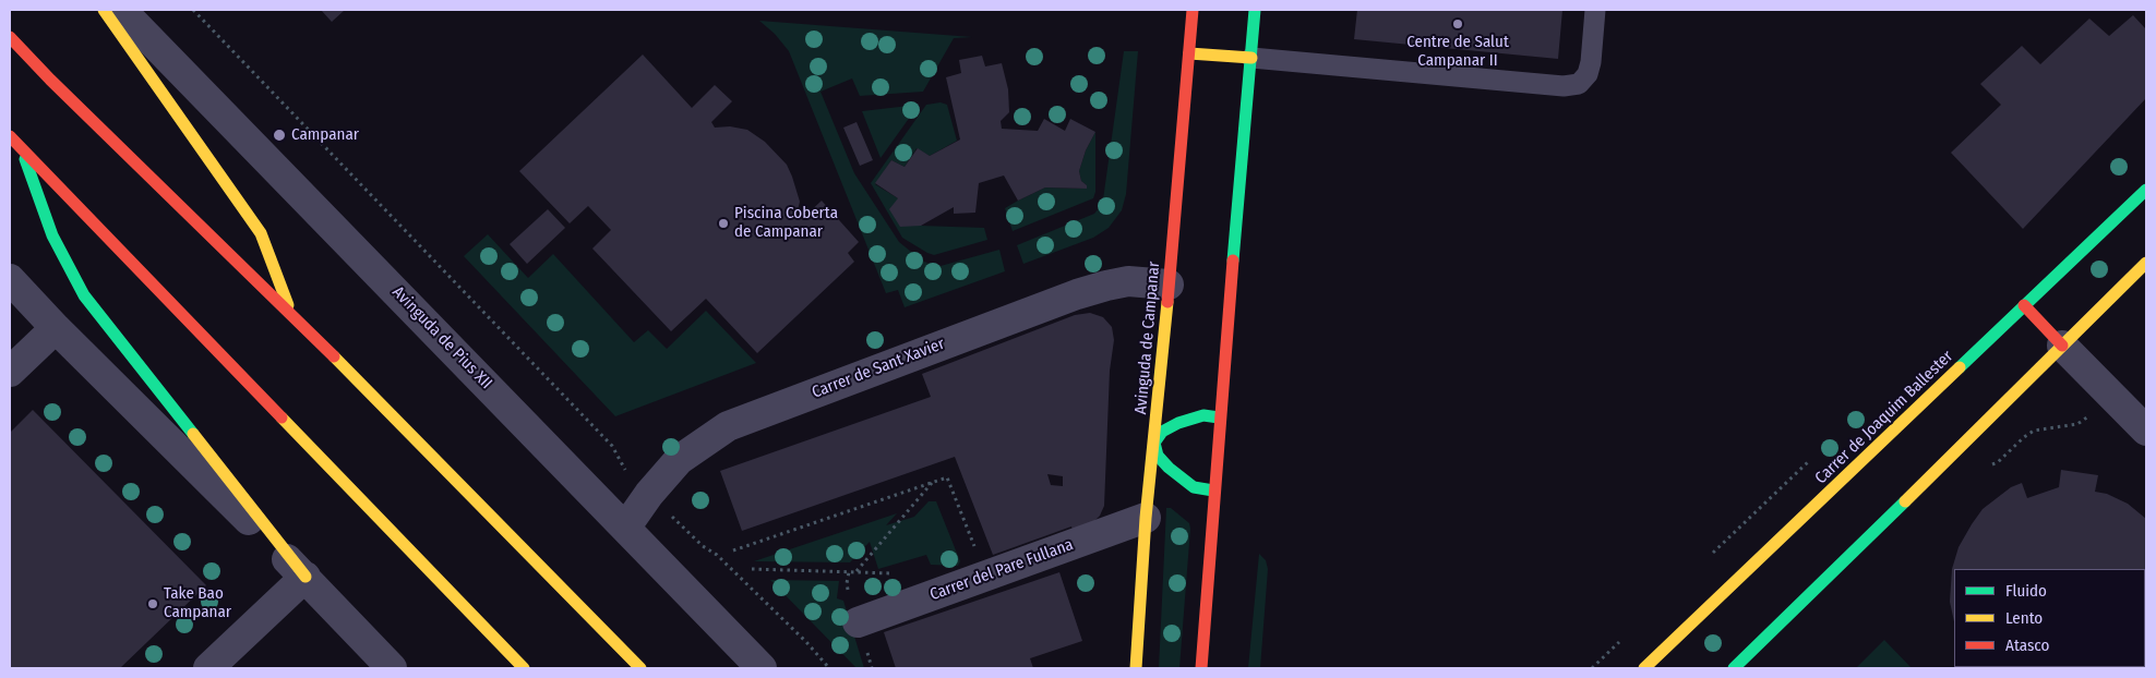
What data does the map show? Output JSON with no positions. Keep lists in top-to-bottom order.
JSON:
{
  "streets": {
    "main road": ["Avinguda de Campanar", "Carrer de Joaquim Ballester"],
    "street": ["Avinguda de Pius XII", "Carrer de Sant Xavier", "Carrer del Pare Fullana"]
  },
  "crossings": [
    ["Avinguda de Pius XII", "Carrer de Sant Xavier"],
    ["Avinguda de Campanar", "Carrer de Sant Xavier"],
    ["Avinguda de Campanar", "Carrer del Pare Fullana"]
  ],
  "places": [
    "Centre de Salut Campanar II",
    "Campanar",
    "Piscina Coberta de Campanar",
    "Take Bao Campanar"
  ],
  "legend": ["Fluido", "Lento", "Atasco"]
}
